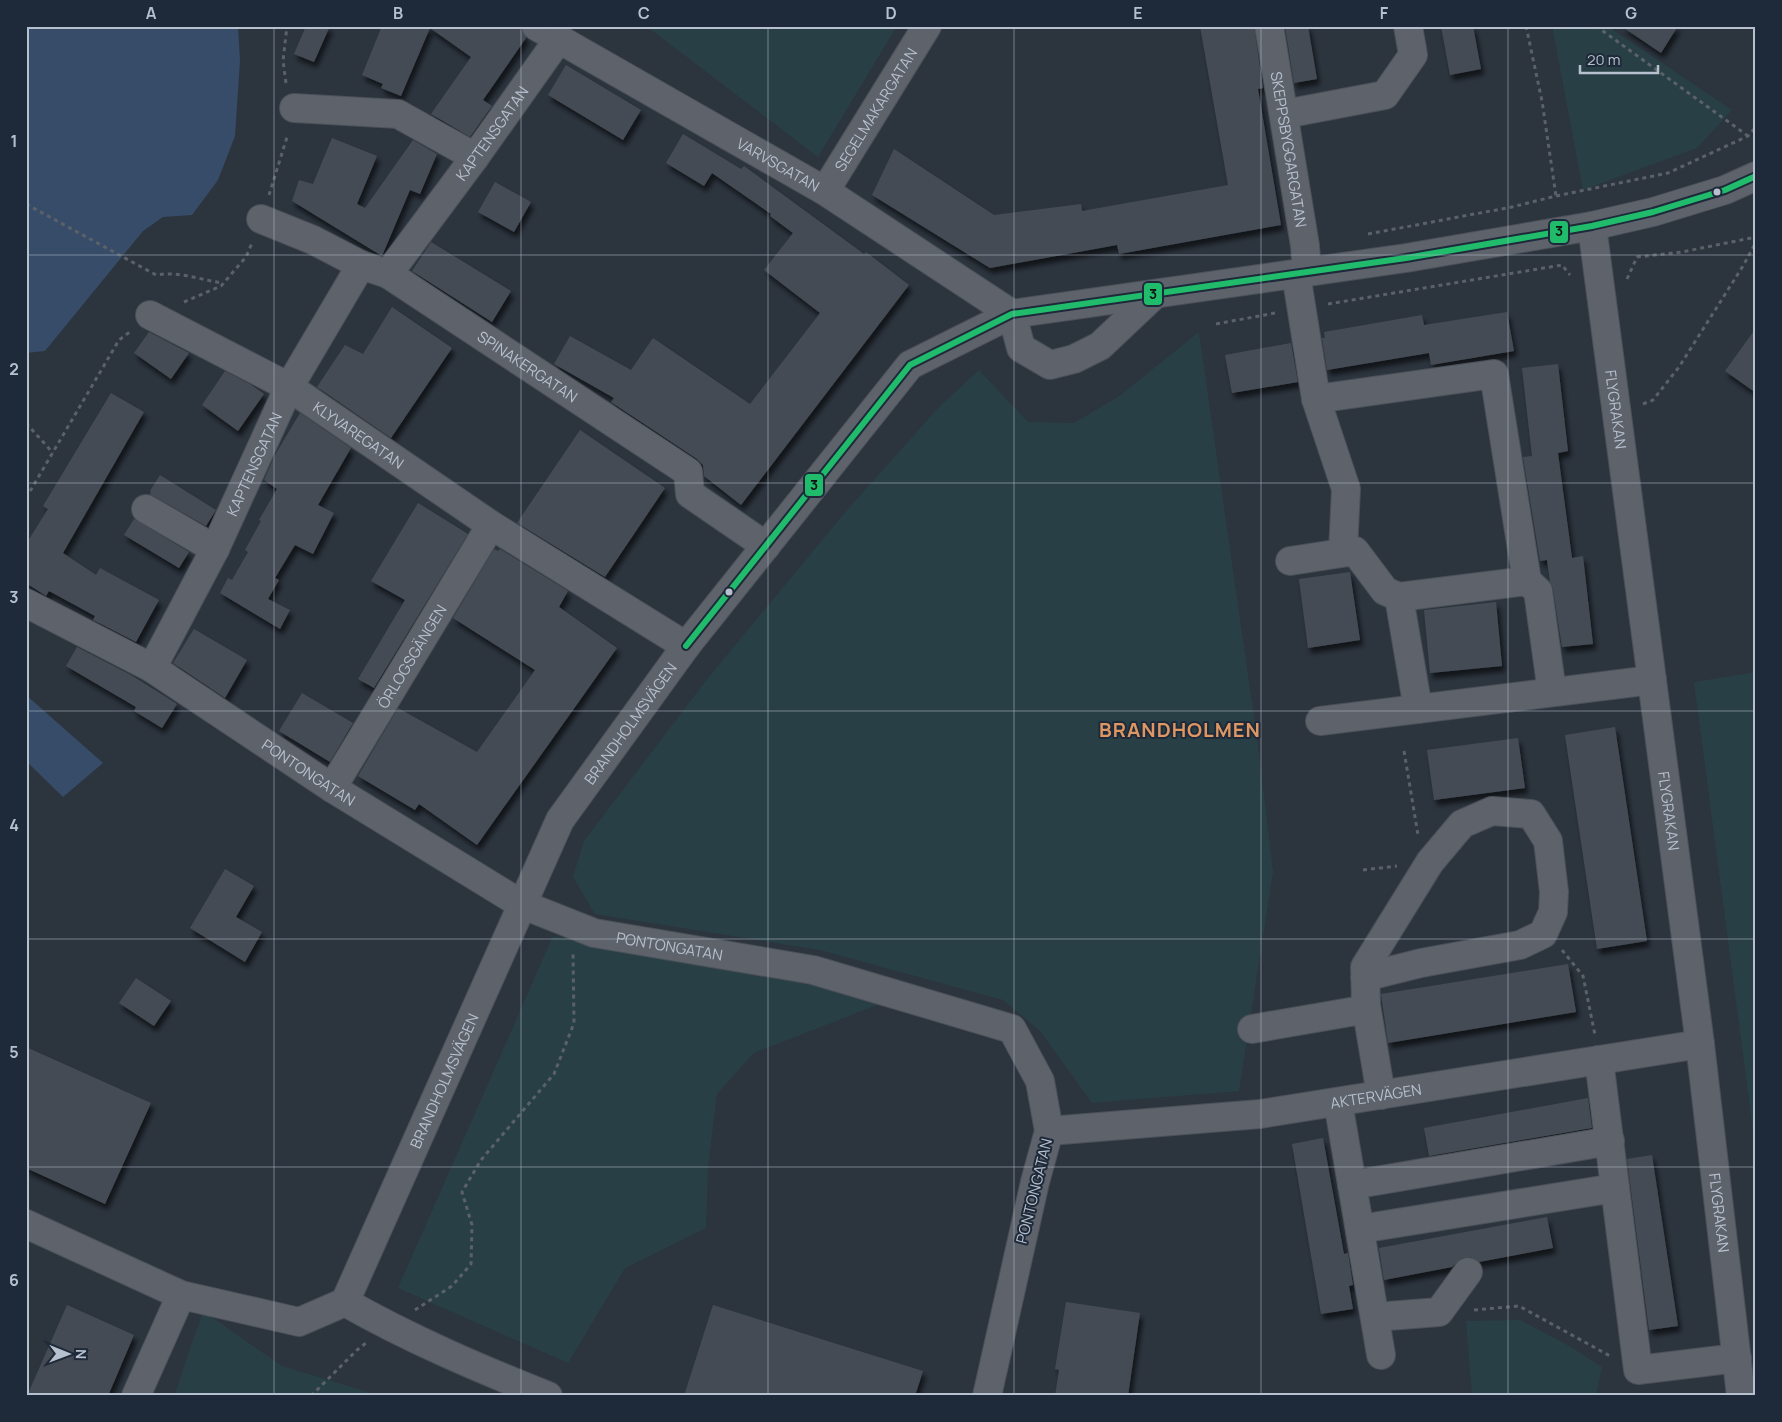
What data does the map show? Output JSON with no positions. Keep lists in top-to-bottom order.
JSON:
{
  "streets": {
    "street": [
      "SEGELMAKARGATAN",
      "KAPTENSGATAN",
      "SKEPPSBYGGARGATAN",
      "VARVSGATAN",
      "SPINAKERGATAN",
      "FLYGRAKAN",
      "KLYVAREGATAN",
      "ÖRLOGSGÄNGEN",
      "BRANDHOLMSVÄGEN",
      "PONTONGATAN",
      "AKTERVÄGEN"
    ]
  },
  "crossings": [
    ["SEGELMAKARGATAN", "VARVSGATAN"],
    ["KAPTENSGATAN", "VARVSGATAN"],
    ["KAPTENSGATAN", "SPINAKERGATAN"],
    ["KAPTENSGATAN", "KLYVAREGATAN"],
    ["KAPTENSGATAN", "PONTONGATAN"],
    ["SKEPPSBYGGARGATAN", "BRANDHOLMSVÄGEN"],
    ["VARVSGATAN", "BRANDHOLMSVÄGEN"],
    ["SPINAKERGATAN", "BRANDHOLMSVÄGEN"],
    ["FLYGRAKAN", "BRANDHOLMSVÄGEN"],
    ["FLYGRAKAN", "AKTERVÄGEN"],
    ["KLYVAREGATAN", "ÖRLOGSGÄNGEN"],
    ["KLYVAREGATAN", "BRANDHOLMSVÄGEN"],
    ["ÖRLOGSGÄNGEN", "PONTONGATAN"],
    ["BRANDHOLMSVÄGEN", "PONTONGATAN"],
    ["PONTONGATAN", "AKTERVÄGEN"]
  ],
  "districts": ["BRANDHOLMEN"],
  "lines": ["transit line 3"],
  "scale_bar": "20 m",
  "north": "right",
  "grid": {
    "columns": [
      "A",
      "B",
      "C",
      "D",
      "E",
      "F",
      "G"
    ],
    "rows": [
      "1",
      "2",
      "3",
      "4",
      "5",
      "6"
    ]
  }
}
